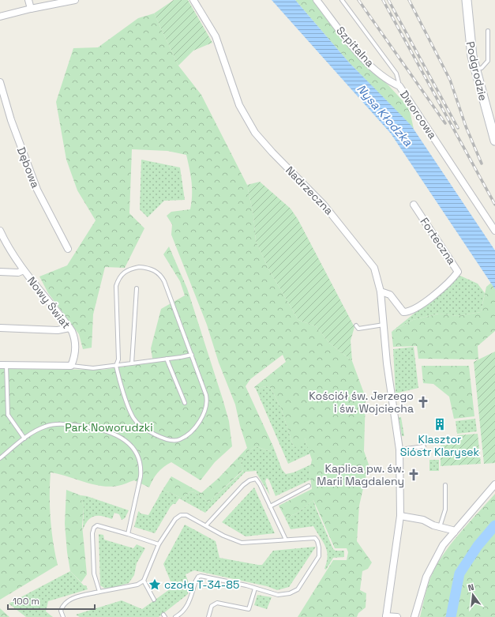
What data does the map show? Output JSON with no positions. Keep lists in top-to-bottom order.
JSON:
{
  "streets": {
    "main road": ["Podgrodzie"],
    "street": [
      "Szpitalna",
      "Dworcowa",
      "Dębowa",
      "Nadrzeczna",
      "Forteczna",
      "Nowy Świat"
    ]
  },
  "crossings": [
    ["Szpitalna", "Dworcowa"],
    ["Nadrzeczna", "Forteczna"]
  ],
  "water": ["Nysa Kłodzka"],
  "parks": ["Park Noworudzki"],
  "places": {
    "church": ["Kościół św. Jerzego i św. Wojciecha", "Kaplica pw. św. Marii Magdaleny"],
    "building": ["Klasztor Sióstr Klarysek"],
    "place": ["czołg T-34-85"]
  },
  "scale_bar": "100 m",
  "north": "top"
}
